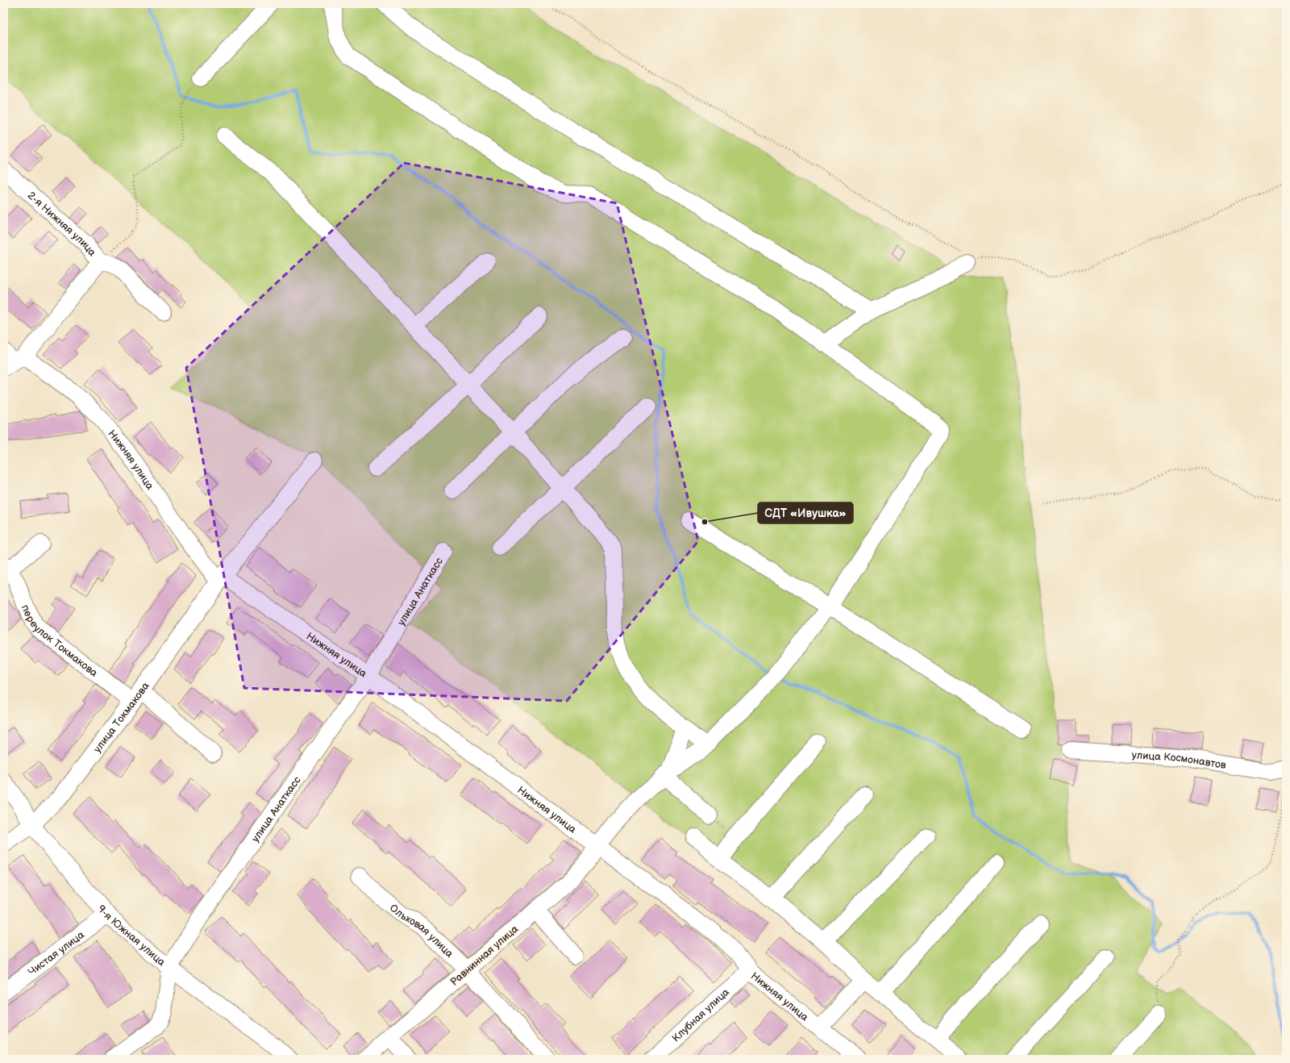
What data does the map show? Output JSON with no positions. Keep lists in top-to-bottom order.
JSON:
{
  "streets": {
    "street": [
      "2-я Нижняя улица",
      "Нижняя улица",
      "улица Анаткасс",
      "переулок Токмакова",
      "улица Токмакова",
      "улица Космонавтов",
      "Ольховая улица",
      "9-я Южная улица",
      "Чистая улица",
      "Равнинная улица",
      "Клубная улица"
    ]
  },
  "crossings": [
    ["2-я Нижняя улица", "Нижняя улица"],
    ["Нижняя улица", "улица Анаткасс"],
    ["Нижняя улица", "улица Токмакова"],
    ["Нижняя улица", "Равнинная улица"],
    ["Нижняя улица", "Клубная улица"],
    ["улица Анаткасс", "9-я Южная улица"],
    ["переулок Токмакова", "улица Токмакова"],
    ["улица Токмакова", "9-я Южная улица"],
    ["Ольховая улица", "Равнинная улица"],
    ["9-я Южная улица", "Чистая улица"]
  ],
  "places": ["СДТ «Ивушка»"]
}
